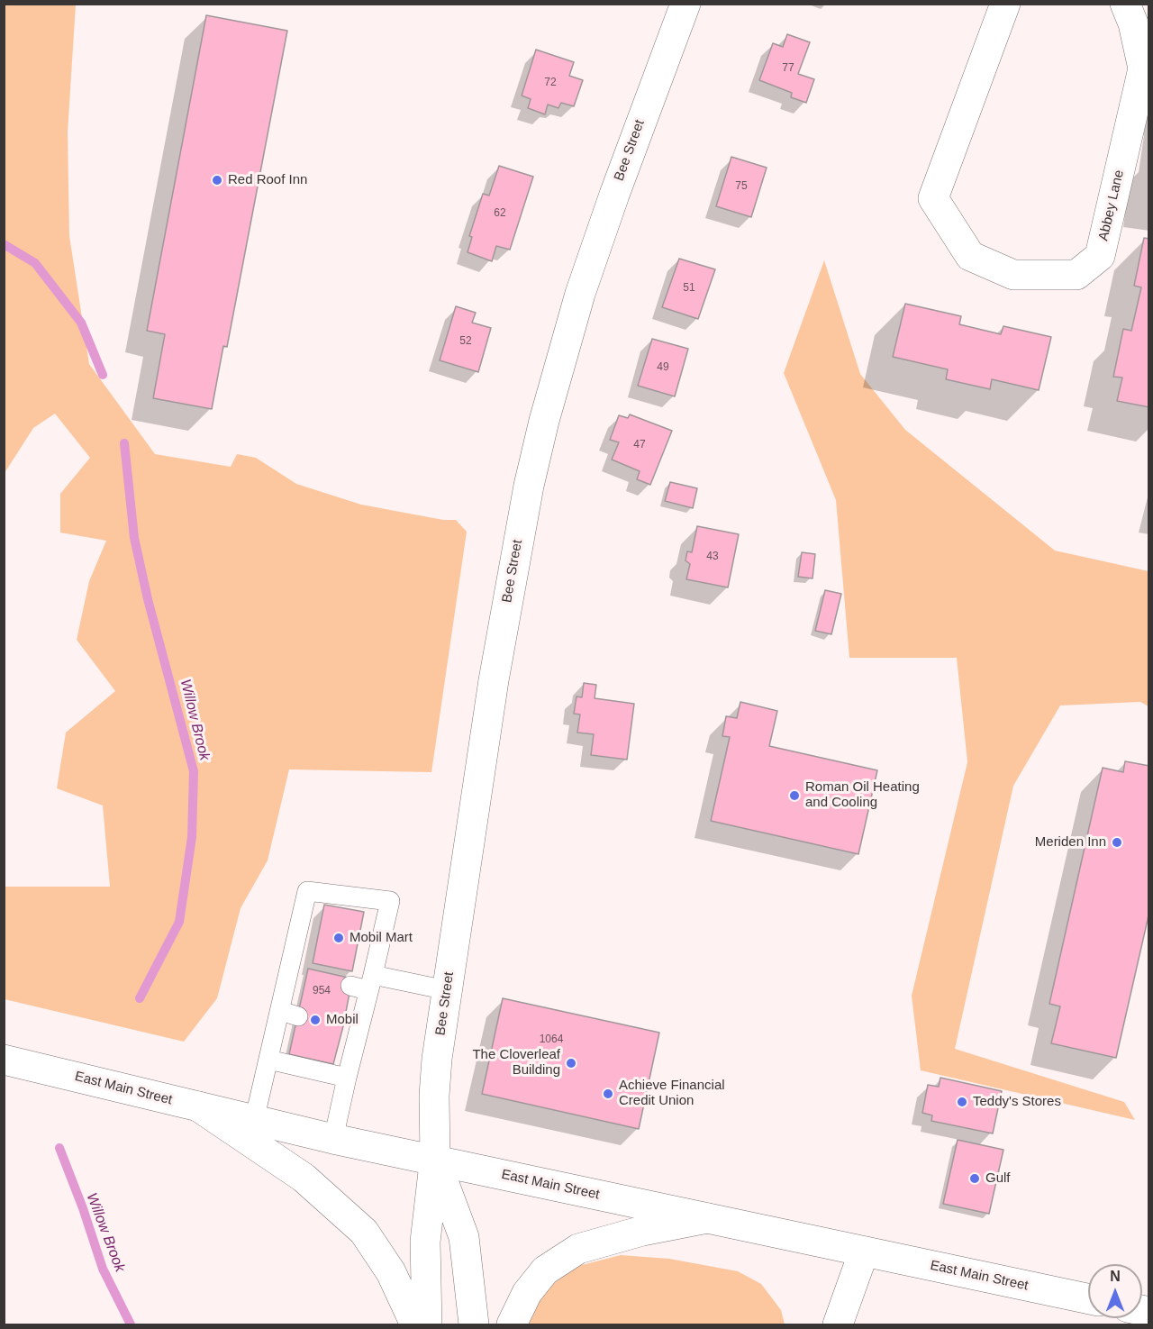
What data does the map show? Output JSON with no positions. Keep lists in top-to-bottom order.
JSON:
{
  "streets": {
    "main road": ["Bee Street", "Abbey Lane", "East Main Street"]
  },
  "crossings": [
    ["Bee Street", "East Main Street"]
  ],
  "water": ["Willow Brook"],
  "places": [
    "Red Roof Inn",
    "Roman Oil Heating and Cooling",
    "Meriden Inn",
    "Mobil Mart",
    "Mobil",
    "The Cloverleaf Building",
    "Achieve Financial Credit Union",
    "Teddy's Stores",
    "Gulf"
  ],
  "house_numbers": [
    "77",
    "72",
    "75",
    "62",
    "51",
    "52",
    "49",
    "47",
    "43",
    "954",
    "1064"
  ],
  "north": "top"
}
